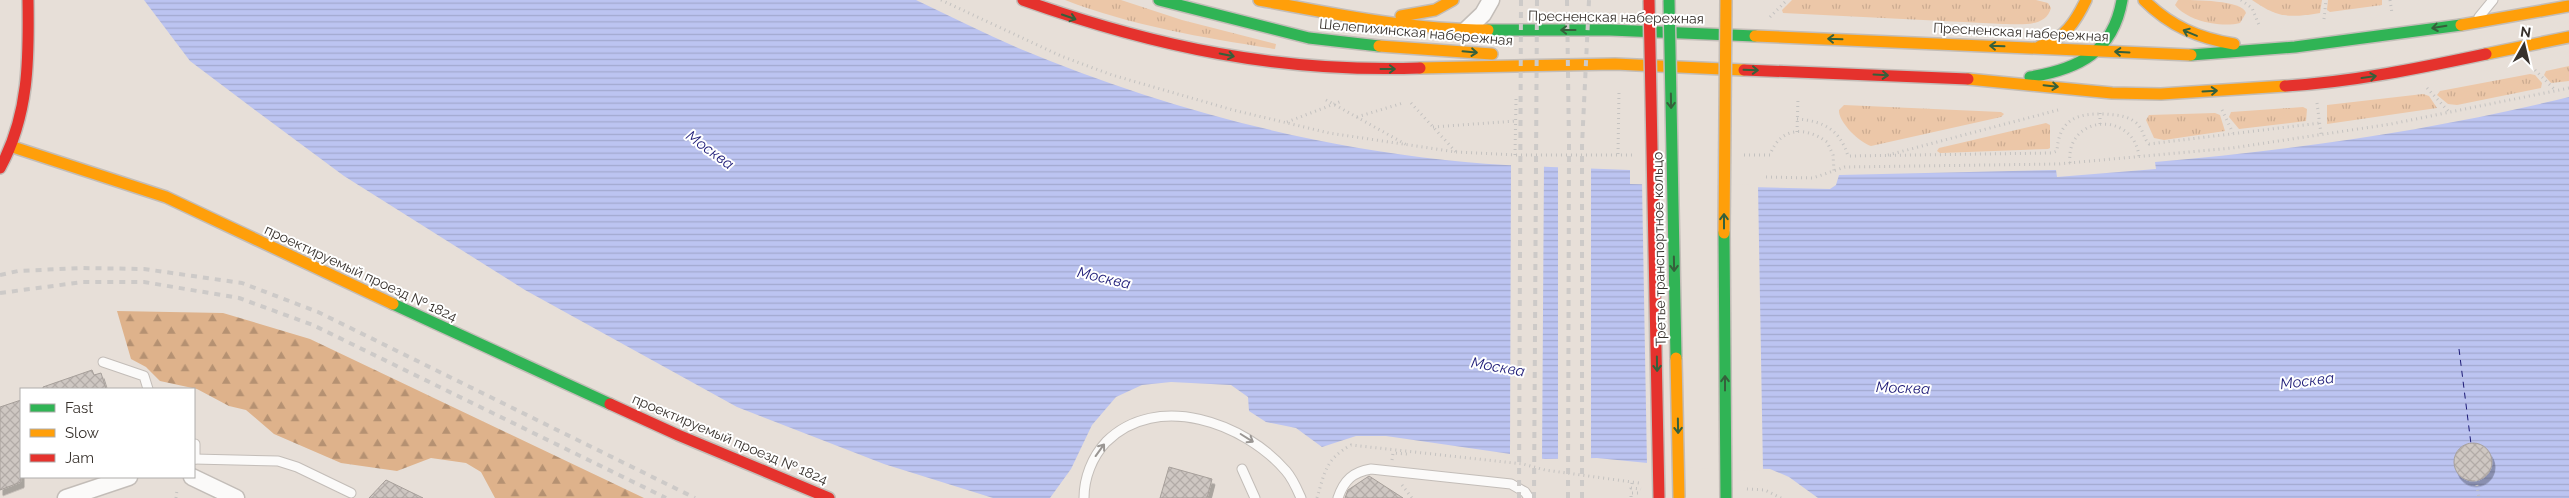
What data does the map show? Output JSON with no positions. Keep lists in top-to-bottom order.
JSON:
{
  "streets": {
    "main road": [
      "Пресненская набережная",
      "Шелепихинская набережная",
      "Третье транспортное кольцо",
      "проектируемый проезд № 1824"
    ]
  },
  "crossings": [
    ["Пресненская набережная", "Шелепихинская набережная"]
  ],
  "water": ["Москва"],
  "legend": ["Fast", "Slow", "Jam"],
  "north": "top"
}
